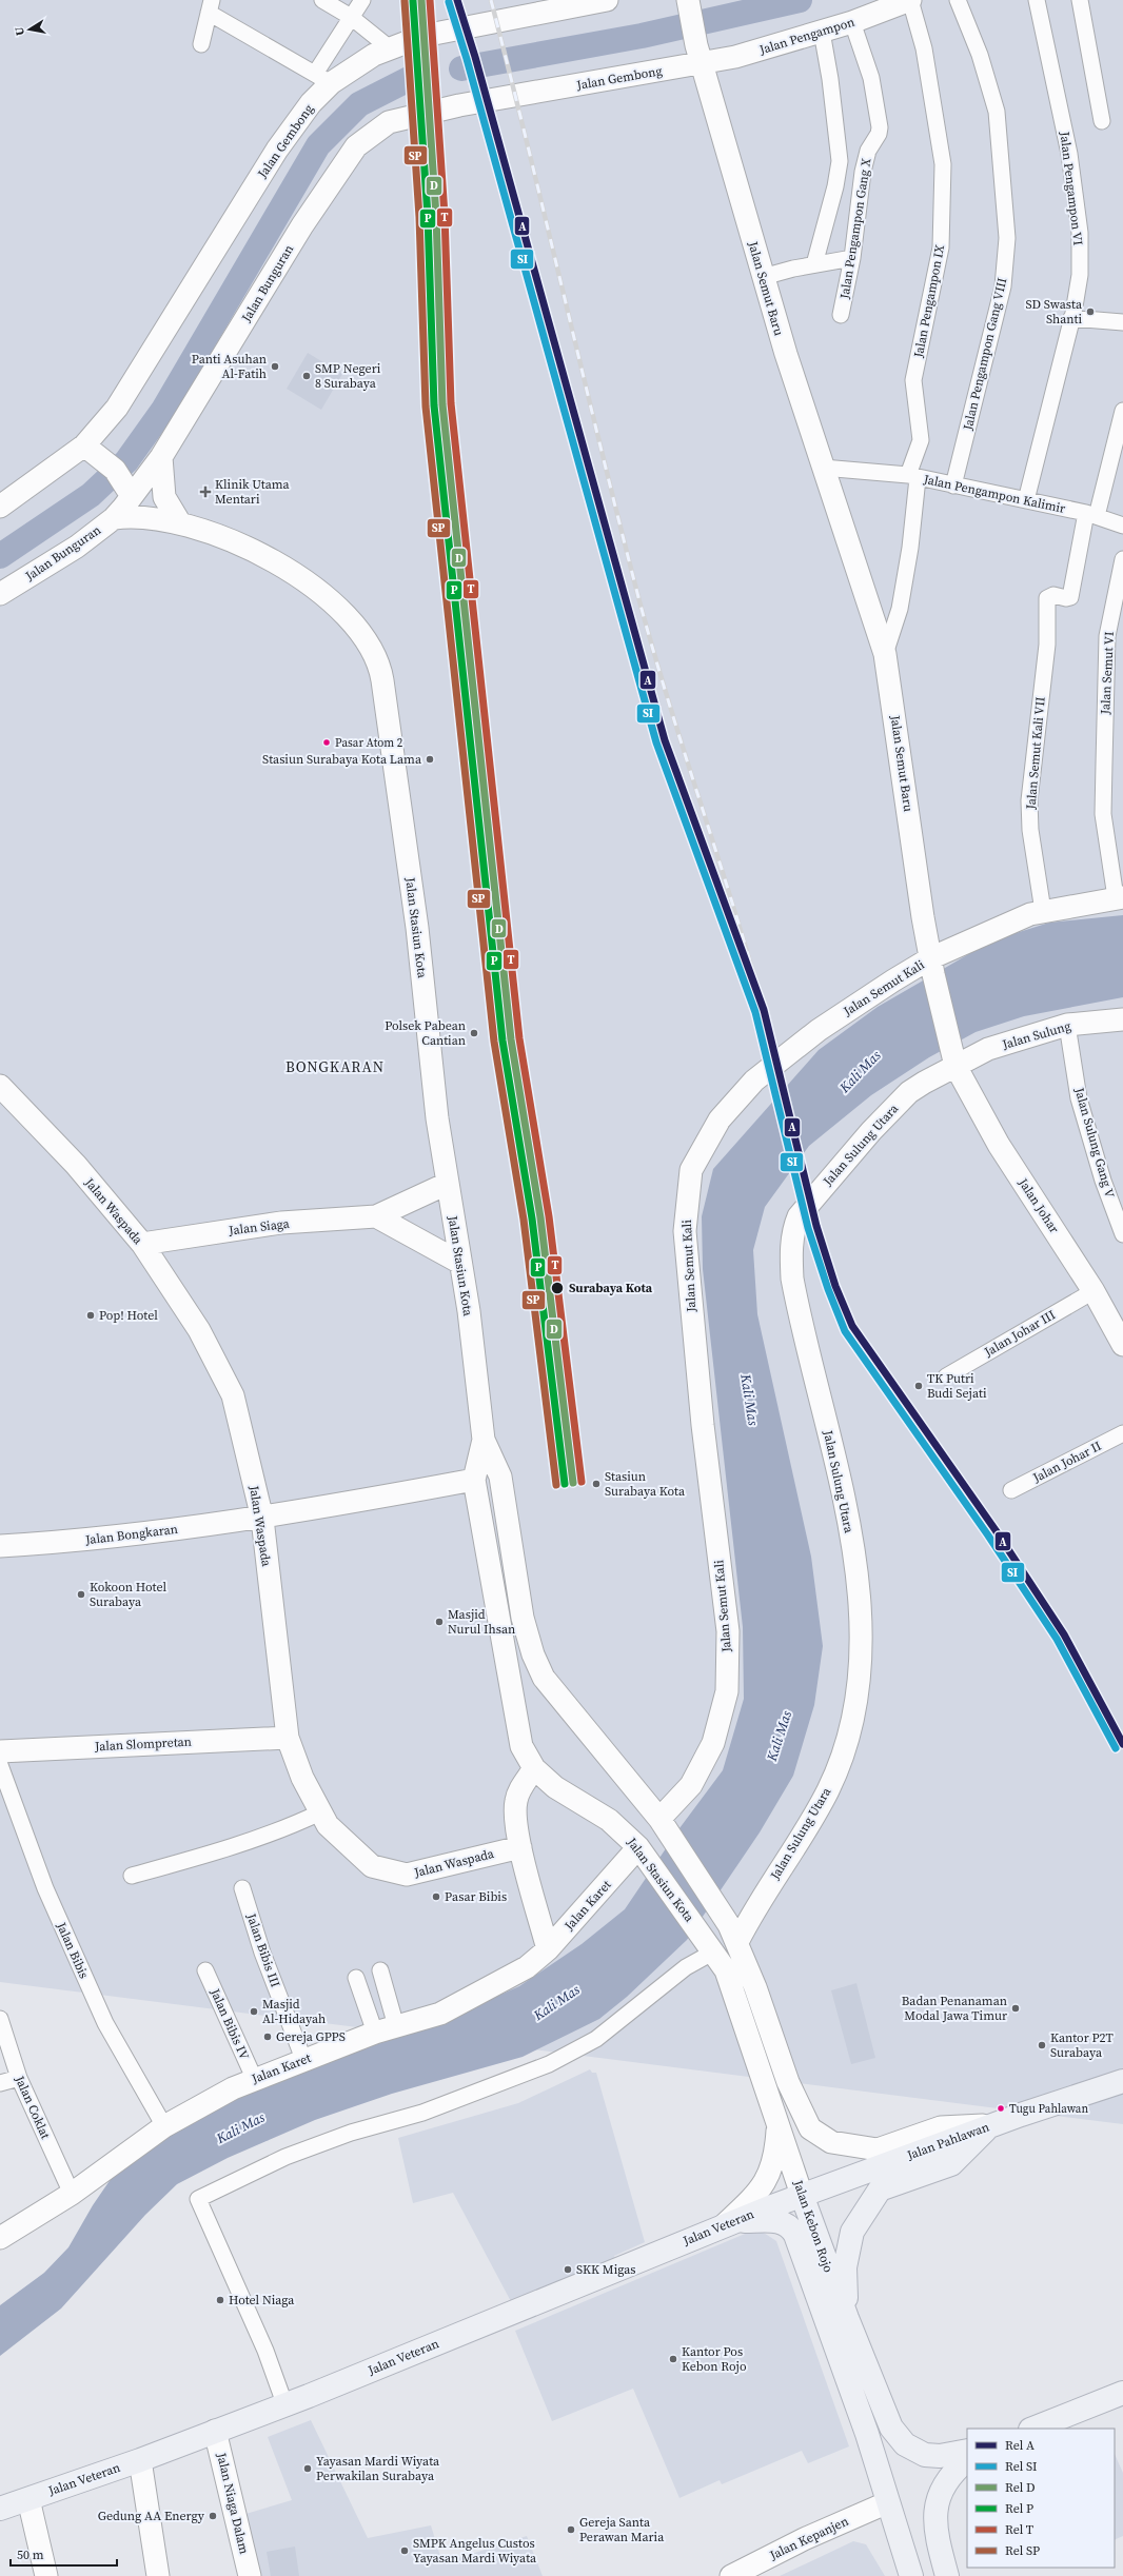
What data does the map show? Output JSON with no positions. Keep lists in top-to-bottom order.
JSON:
{
  "streets": {
    "main road": ["Jalan Pahlawan", "Jalan Kebon Rojo", "Jalan Veteran"],
    "street": [
      "Jalan Pengampon",
      "Jalan Gembong",
      "Jalan Pengampon VI",
      "Jalan Pengampon Gang X",
      "Jalan Bunguran",
      "Jalan Semut Baru",
      "Jalan Pengampon IX",
      "Jalan Pengampon Gang VIII",
      "Jalan Pengampon Kalimir",
      "Jalan Semut VI",
      "Jalan Semut Kali VII",
      "Jalan Stasiun Kota",
      "Jalan Semut Kali",
      "Jalan Sulung",
      "Jalan Sulung Gang V",
      "Jalan Sulung Utara",
      "Jalan Johar",
      "Jalan Waspada",
      "Jalan Siaga",
      "Jalan Johar III",
      "Jalan Johar II",
      "Jalan Bongkaran",
      "Jalan Slompretan",
      "Jalan Karet",
      "Jalan Bibis",
      "Jalan Bibis III",
      "Jalan Bibis IV",
      "Jalan Coklat",
      "Jalan Niaga Dalam",
      "Jalan Kepanjen"
    ]
  },
  "crossings": [
    ["Jalan Pengampon", "Jalan Gembong"],
    ["Jalan Pengampon", "Jalan Pengampon Gang X"],
    ["Jalan Pengampon", "Jalan Semut Baru"],
    ["Jalan Pengampon", "Jalan Pengampon IX"],
    ["Jalan Gembong", "Jalan Bunguran"],
    ["Jalan Gembong", "Jalan Semut Baru"],
    ["Jalan Pengampon VI", "Jalan Pengampon Kalimir"],
    ["Jalan Bunguran", "Jalan Stasiun Kota"],
    ["Jalan Semut Baru", "Jalan Pengampon Kalimir"],
    ["Jalan Semut Baru", "Jalan Semut Kali"],
    ["Jalan Semut Baru", "Jalan Sulung"],
    ["Jalan Semut Baru", "Jalan Sulung Utara"],
    ["Jalan Semut Baru", "Jalan Johar"],
    ["Jalan Pengampon IX", "Jalan Pengampon Kalimir"],
    ["Jalan Pengampon Gang VIII", "Jalan Pengampon Kalimir"],
    ["Jalan Pengampon Kalimir", "Jalan Semut Kali VII"],
    ["Jalan Semut VI", "Jalan Semut Kali"],
    ["Jalan Semut Kali VII", "Jalan Semut Kali"],
    ["Jalan Stasiun Kota", "Jalan Semut Kali"],
    ["Jalan Stasiun Kota", "Jalan Sulung Utara"],
    ["Jalan Stasiun Kota", "Jalan Siaga"],
    ["Jalan Stasiun Kota", "Jalan Bongkaran"],
    ["Jalan Stasiun Kota", "Jalan Karet"],
    ["Jalan Stasiun Kota", "Jalan Kebon Rojo"],
    ["Jalan Sulung", "Jalan Sulung Gang V"],
    ["Jalan Sulung", "Jalan Sulung Utara"],
    ["Jalan Sulung", "Jalan Johar"],
    ["Jalan Sulung Utara", "Jalan Johar"],
    ["Jalan Johar", "Jalan Johar III"],
    ["Jalan Waspada", "Jalan Siaga"],
    ["Jalan Waspada", "Jalan Bongkaran"],
    ["Jalan Waspada", "Jalan Slompretan"],
    ["Jalan Karet", "Jalan Bibis"],
    ["Jalan Karet", "Jalan Bibis III"],
    ["Jalan Karet", "Jalan Bibis IV"],
    ["Jalan Karet", "Jalan Coklat"],
    ["Jalan Pahlawan", "Jalan Kebon Rojo"],
    ["Jalan Pahlawan", "Jalan Veteran"],
    ["Jalan Kebon Rojo", "Jalan Veteran"],
    ["Jalan Kebon Rojo", "Jalan Kepanjen"],
    ["Jalan Veteran", "Jalan Niaga Dalam"]
  ],
  "districts": ["BONGKARAN"],
  "water": ["Kali Mas"],
  "places": {
    "other": [
      "SD Swasta Shanti",
      "Panti Asuhan Al-Fatih",
      "SMP Negeri 8 Surabaya",
      "Pasar Atom 2",
      "Stasiun Surabaya Kota Lama",
      "Polsek Pabean Cantian",
      "Surabaya Kota",
      "Pop! Hotel",
      "TK Putri Budi Sejati",
      "Stasiun Surabaya Kota",
      "Kokoon Hotel Surabaya",
      "Masjid Nurul Ihsan",
      "Pasar Bibis",
      "Badan Penanaman Modal Jawa Timur",
      "Masjid Al-Hidayah",
      "Gereja GPPS",
      "Kantor P2T Surabaya",
      "Tugu Pahlawan",
      "SKK Migas",
      "Hotel Niaga",
      "Kantor Pos Kebon Rojo",
      "Yayasan Mardi Wiyata Perwakilan Surabaya",
      "Gedung AA Energy",
      "Gereja Santa Perawan Maria",
      "SMPK Angelus Custos Yayasan Mardi Wiyata"
    ],
    "health": ["Klinik Utama Mentari"]
  },
  "lines": [
    "rail line A",
    "rail line D",
    "rail line T",
    "rail line P",
    "rail line SP",
    "rail line SI"
  ],
  "legend": [
    "Rel A",
    "Rel SI",
    "Rel D",
    "Rel P",
    "Rel T",
    "Rel SP"
  ],
  "scale_bar": "50 m",
  "north": "left"
}
